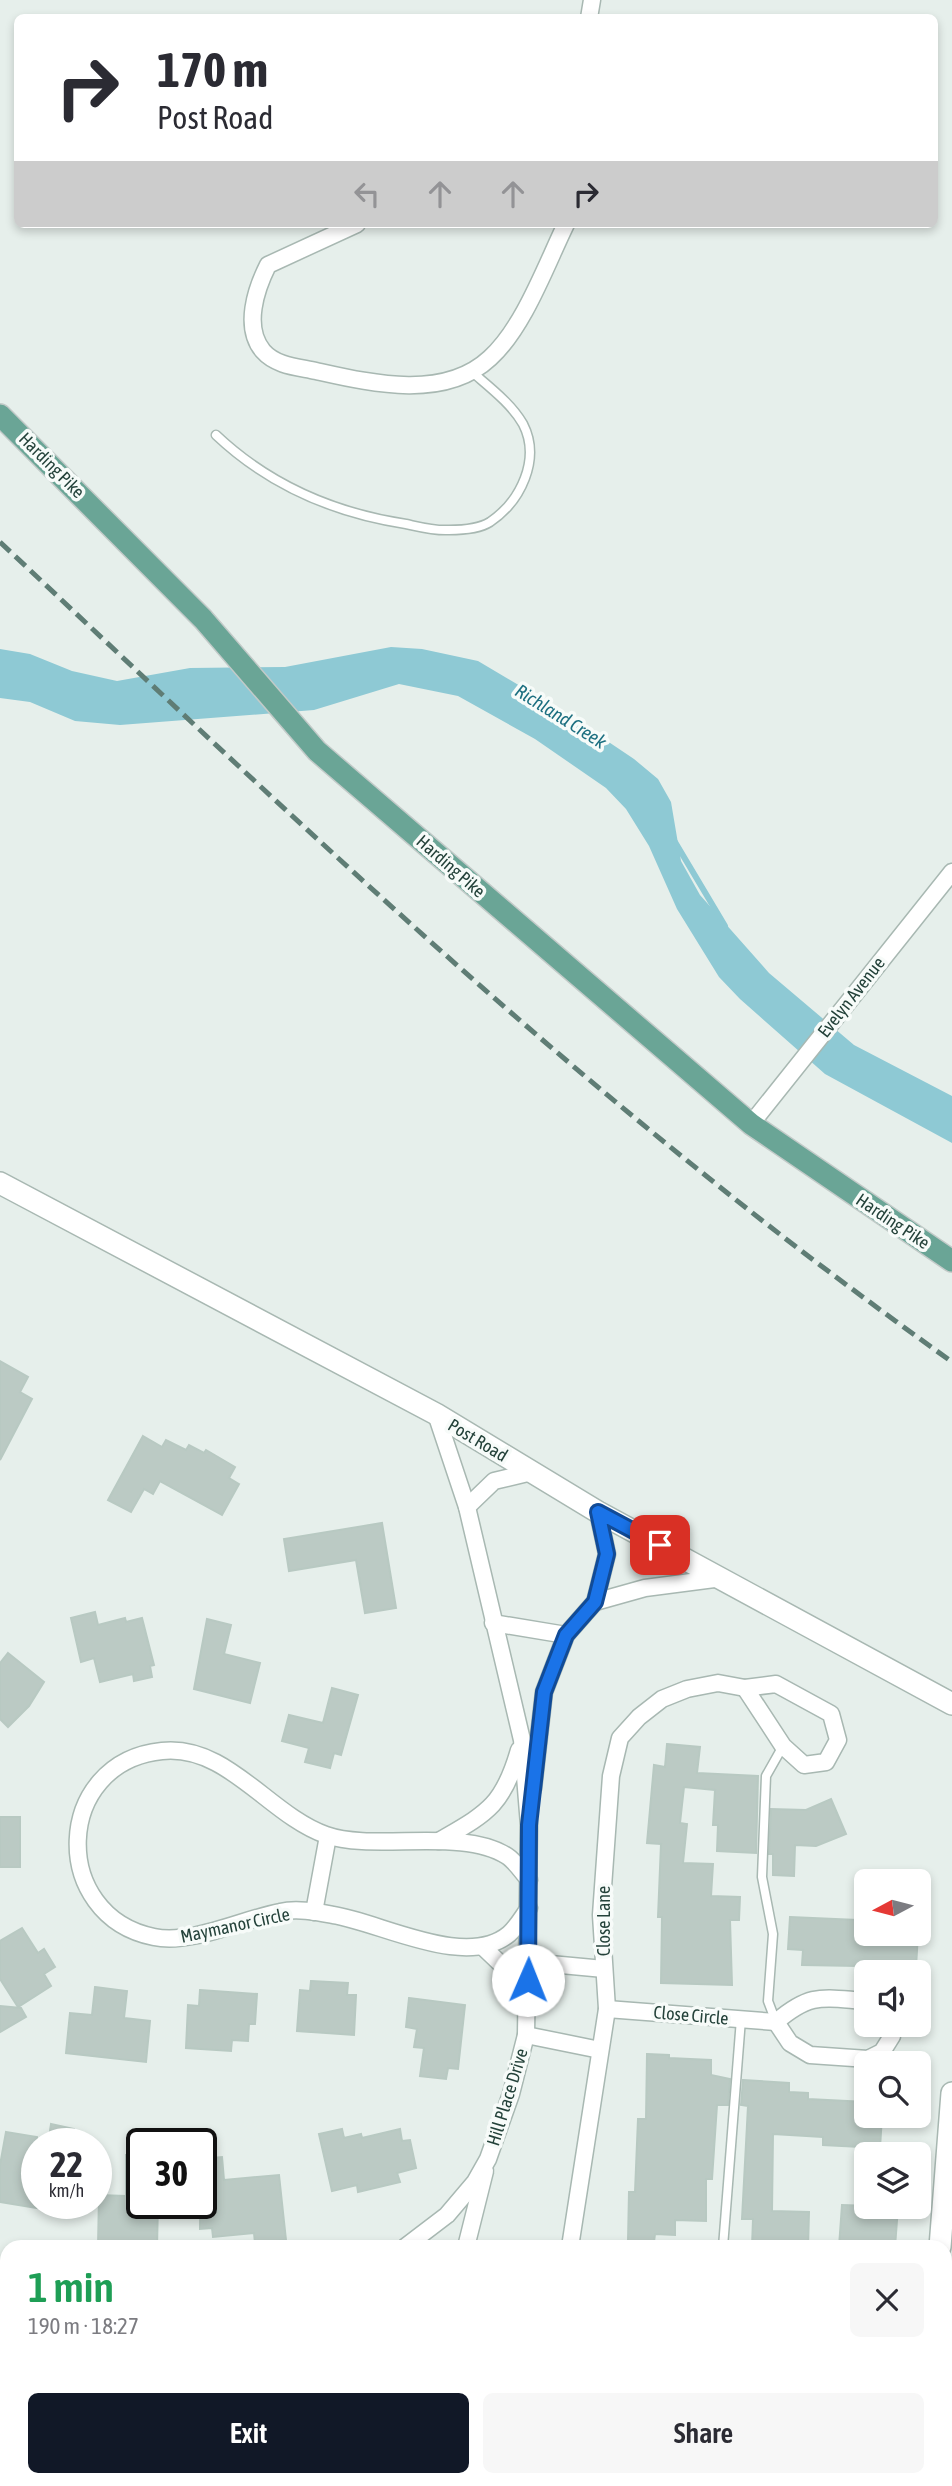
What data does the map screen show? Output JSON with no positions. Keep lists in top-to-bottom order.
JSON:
{
  "streets": {
    "main road": ["Harding Pike"],
    "street": [
      "Evelyn Avenue",
      "Post Road",
      "Close Lane",
      "Maymanor Circle",
      "Close Circle",
      "Hill Place Drive"
    ]
  },
  "crossings": [
    ["Harding Pike", "Evelyn Avenue"],
    ["Post Road", "Hill Place Drive"],
    ["Close Lane", "Close Circle"],
    ["Maymanor Circle", "Hill Place Drive"]
  ],
  "water": ["Richland Creek"],
  "north": "left",
  "page": {
    "turn": ["170 m", "Post Road"],
    "speed": "22 km/h",
    "limit": "30",
    "heading": ["1 min", "190 m · 18:27"],
    "buttons": ["Exit", "Share"]
  }
}
